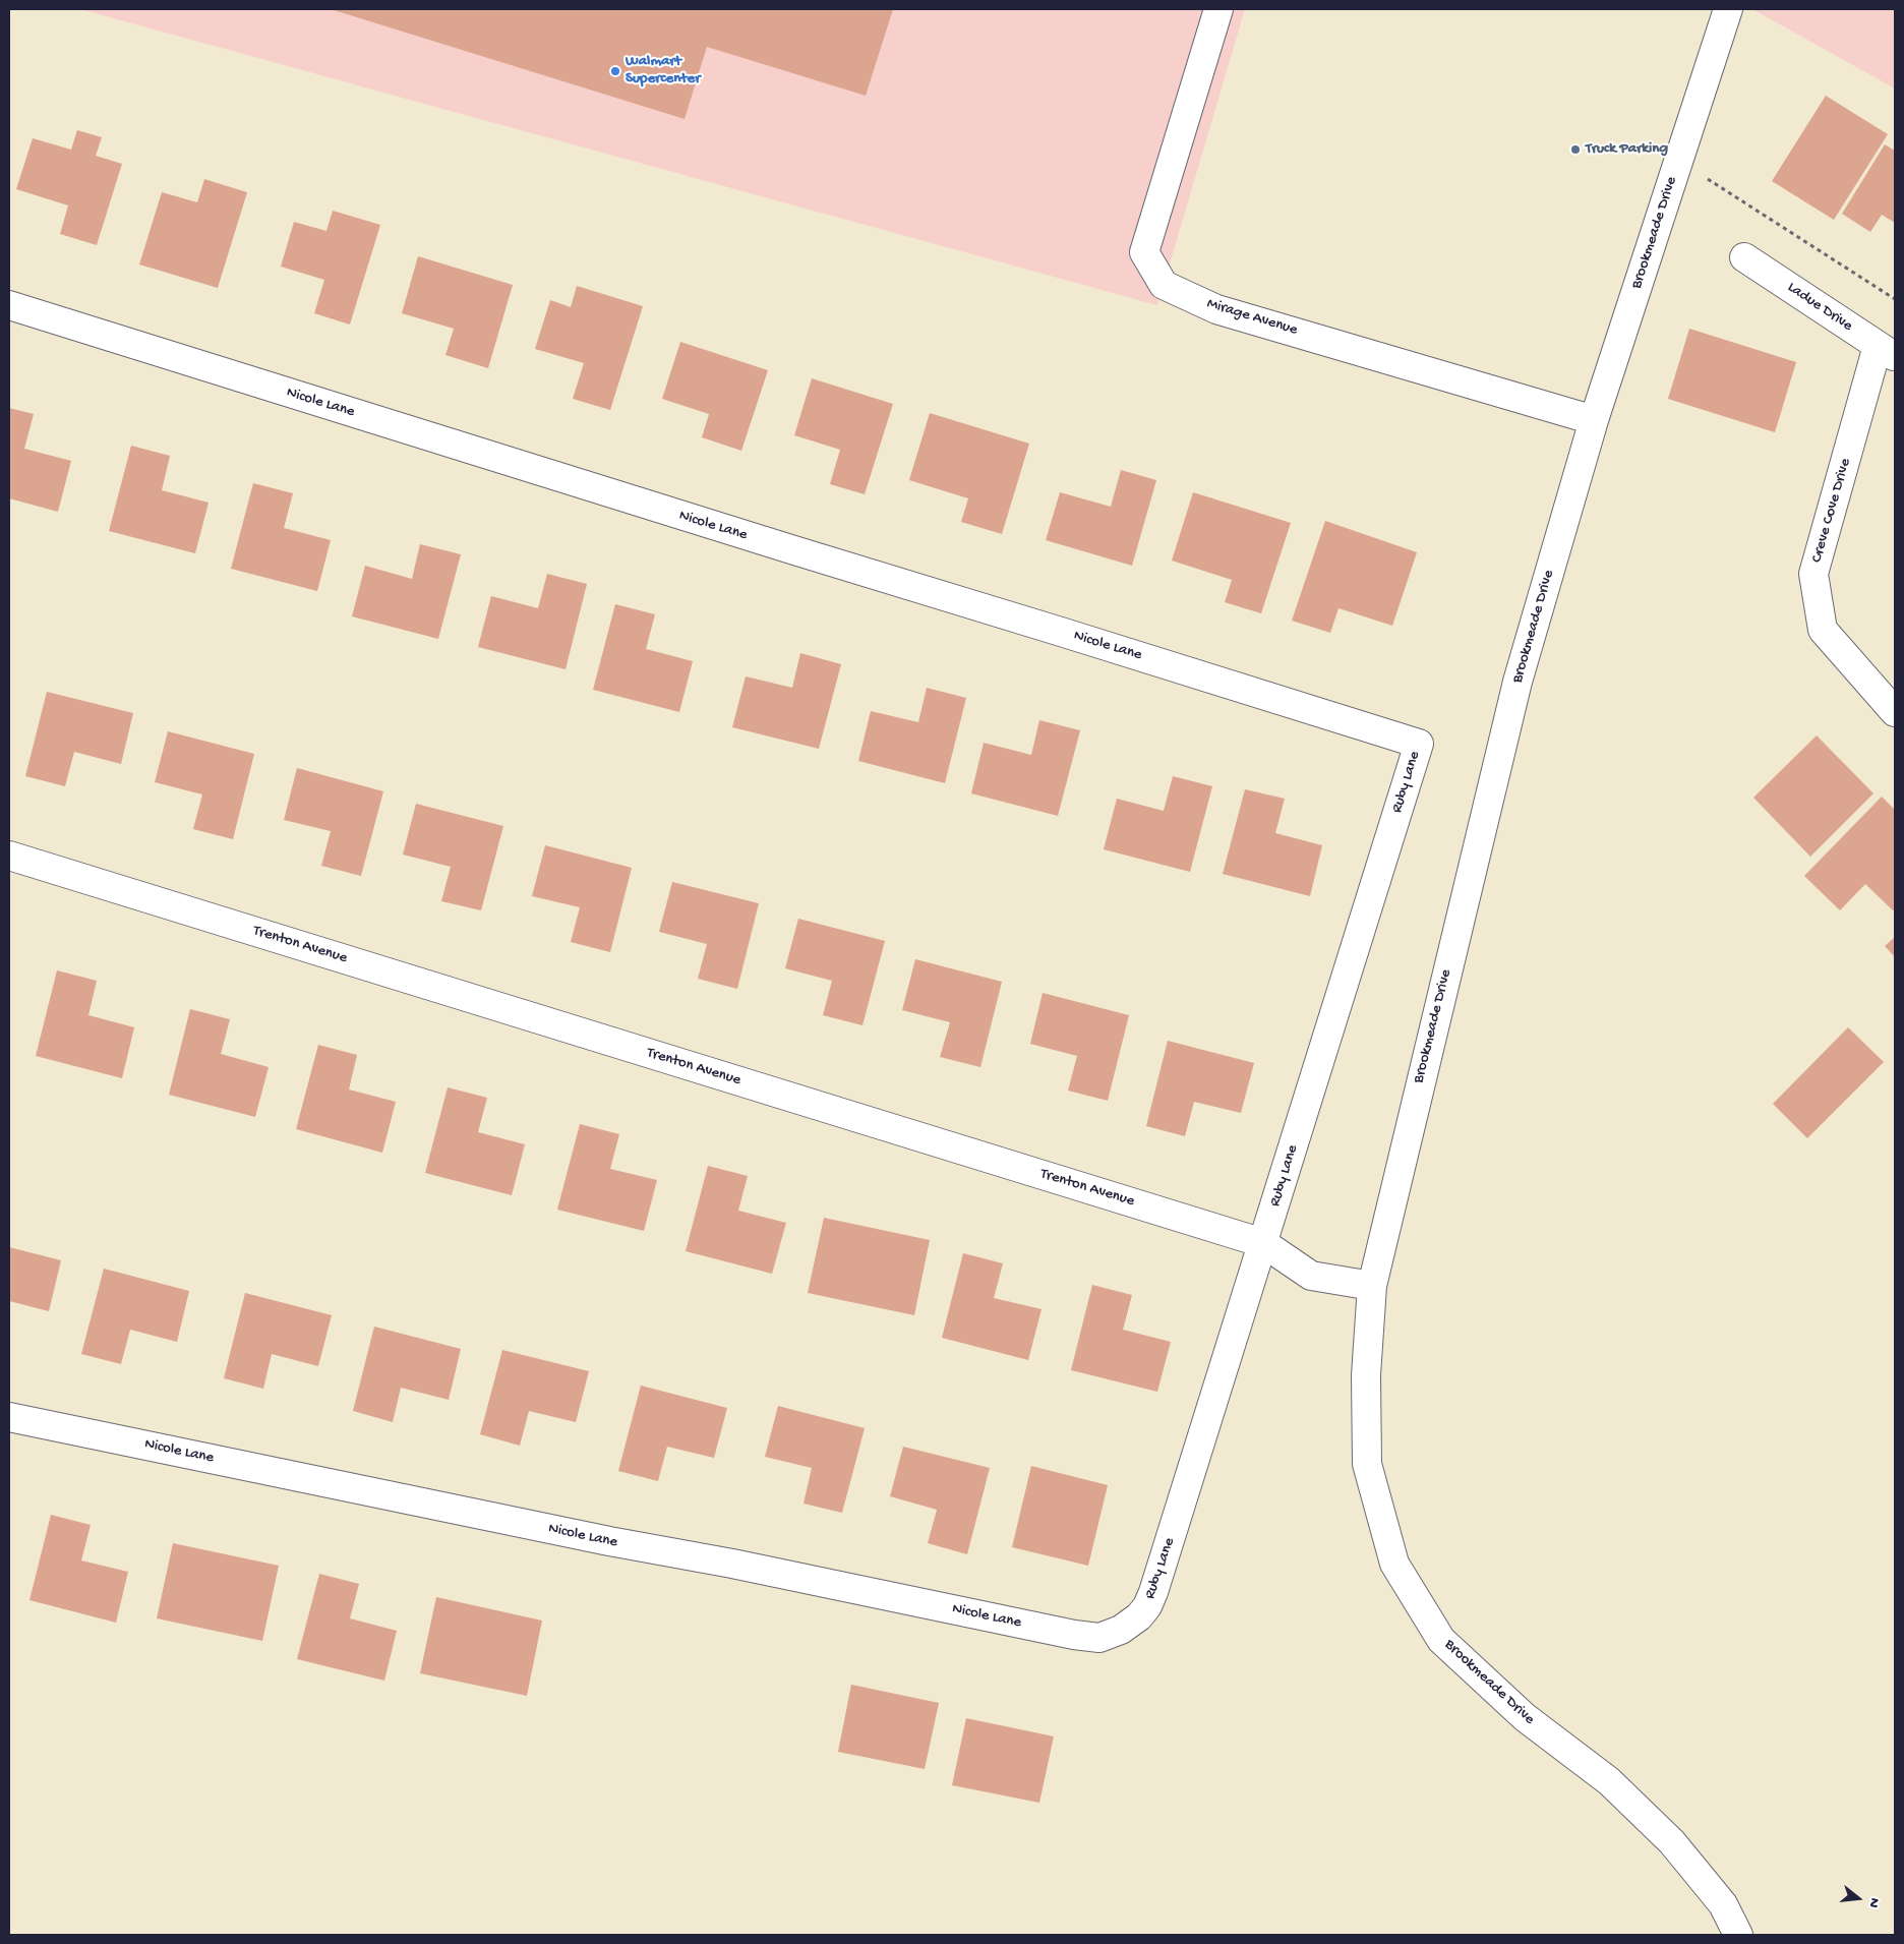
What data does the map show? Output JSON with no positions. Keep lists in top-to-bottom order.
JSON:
{
  "streets": {
    "street": [
      "Brookmeade Drive",
      "Ladue Drive",
      "Mirage Avenue",
      "Nicole Lane",
      "Creve Cove Drive",
      "Ruby Lane",
      "Trenton Avenue"
    ]
  },
  "crossings": [
    ["Brookmeade Drive", "Mirage Avenue"],
    ["Brookmeade Drive", "Trenton Avenue"],
    ["Ladue Drive", "Creve Cove Drive"],
    ["Nicole Lane", "Ruby Lane"],
    ["Ruby Lane", "Trenton Avenue"]
  ],
  "places": ["Walmart Supercenter", "Truck Parking"],
  "north": "right"
}
